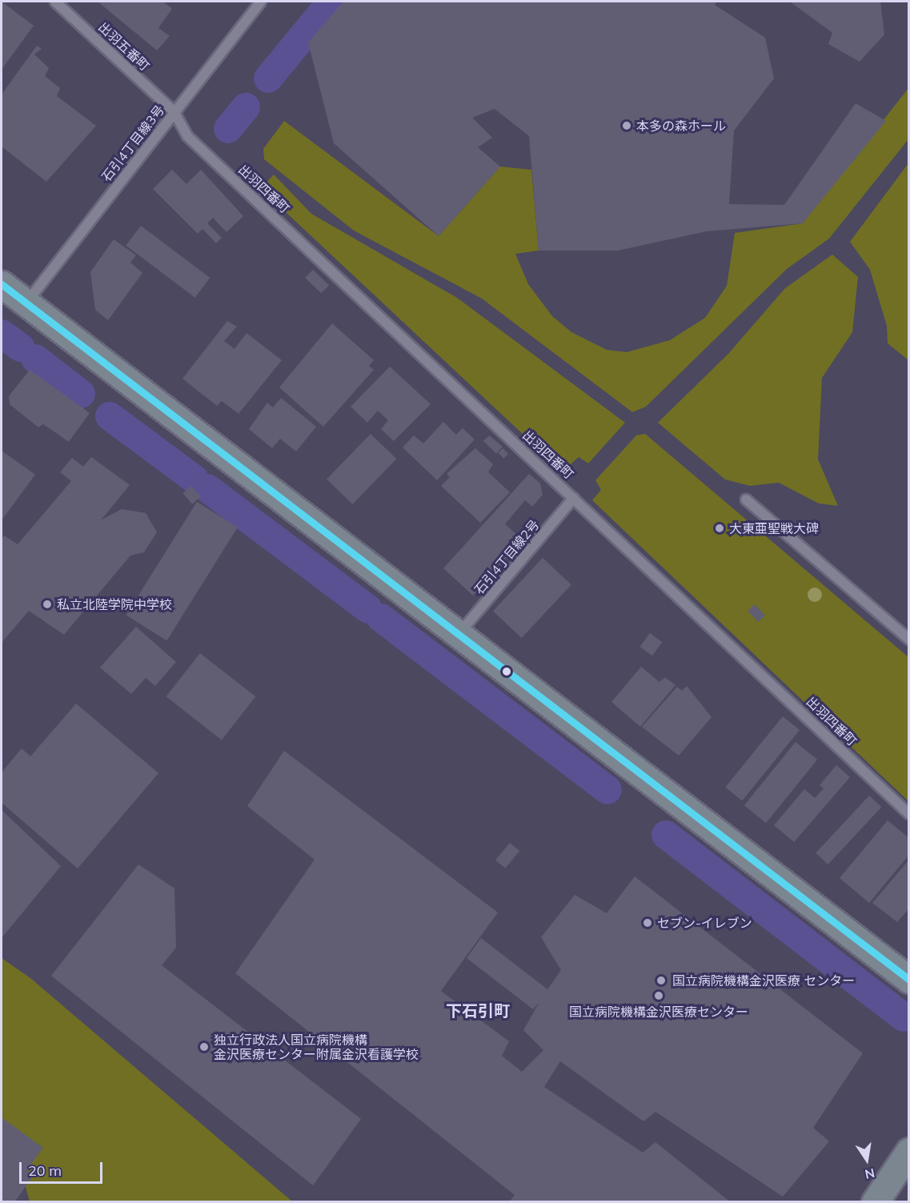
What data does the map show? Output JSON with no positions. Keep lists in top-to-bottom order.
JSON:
{
  "streets": {
    "street": [
      "出羽五番町",
      "石引4丁目線3号",
      "出羽四番町",
      "石引4丁目線2号"
    ]
  },
  "crossings": [
    ["出羽五番町", "石引4丁目線3号"],
    ["出羽五番町", "出羽四番町"],
    ["石引4丁目線3号", "出羽四番町"],
    ["出羽四番町", "石引4丁目線2号"]
  ],
  "districts": ["下石引町"],
  "places": [
    "本多の森ホール",
    "大東亜聖戦大碑",
    "私立北陸学院中学校",
    "セブン-イレブン",
    "国立病院機構金沢医療 センター",
    "国立病院機構金沢医療センター",
    "独立行政法人国立病院機構 金沢医療センター附属金沢看護学校"
  ],
  "scale_bar": "20 m",
  "north": "bottom"
}
